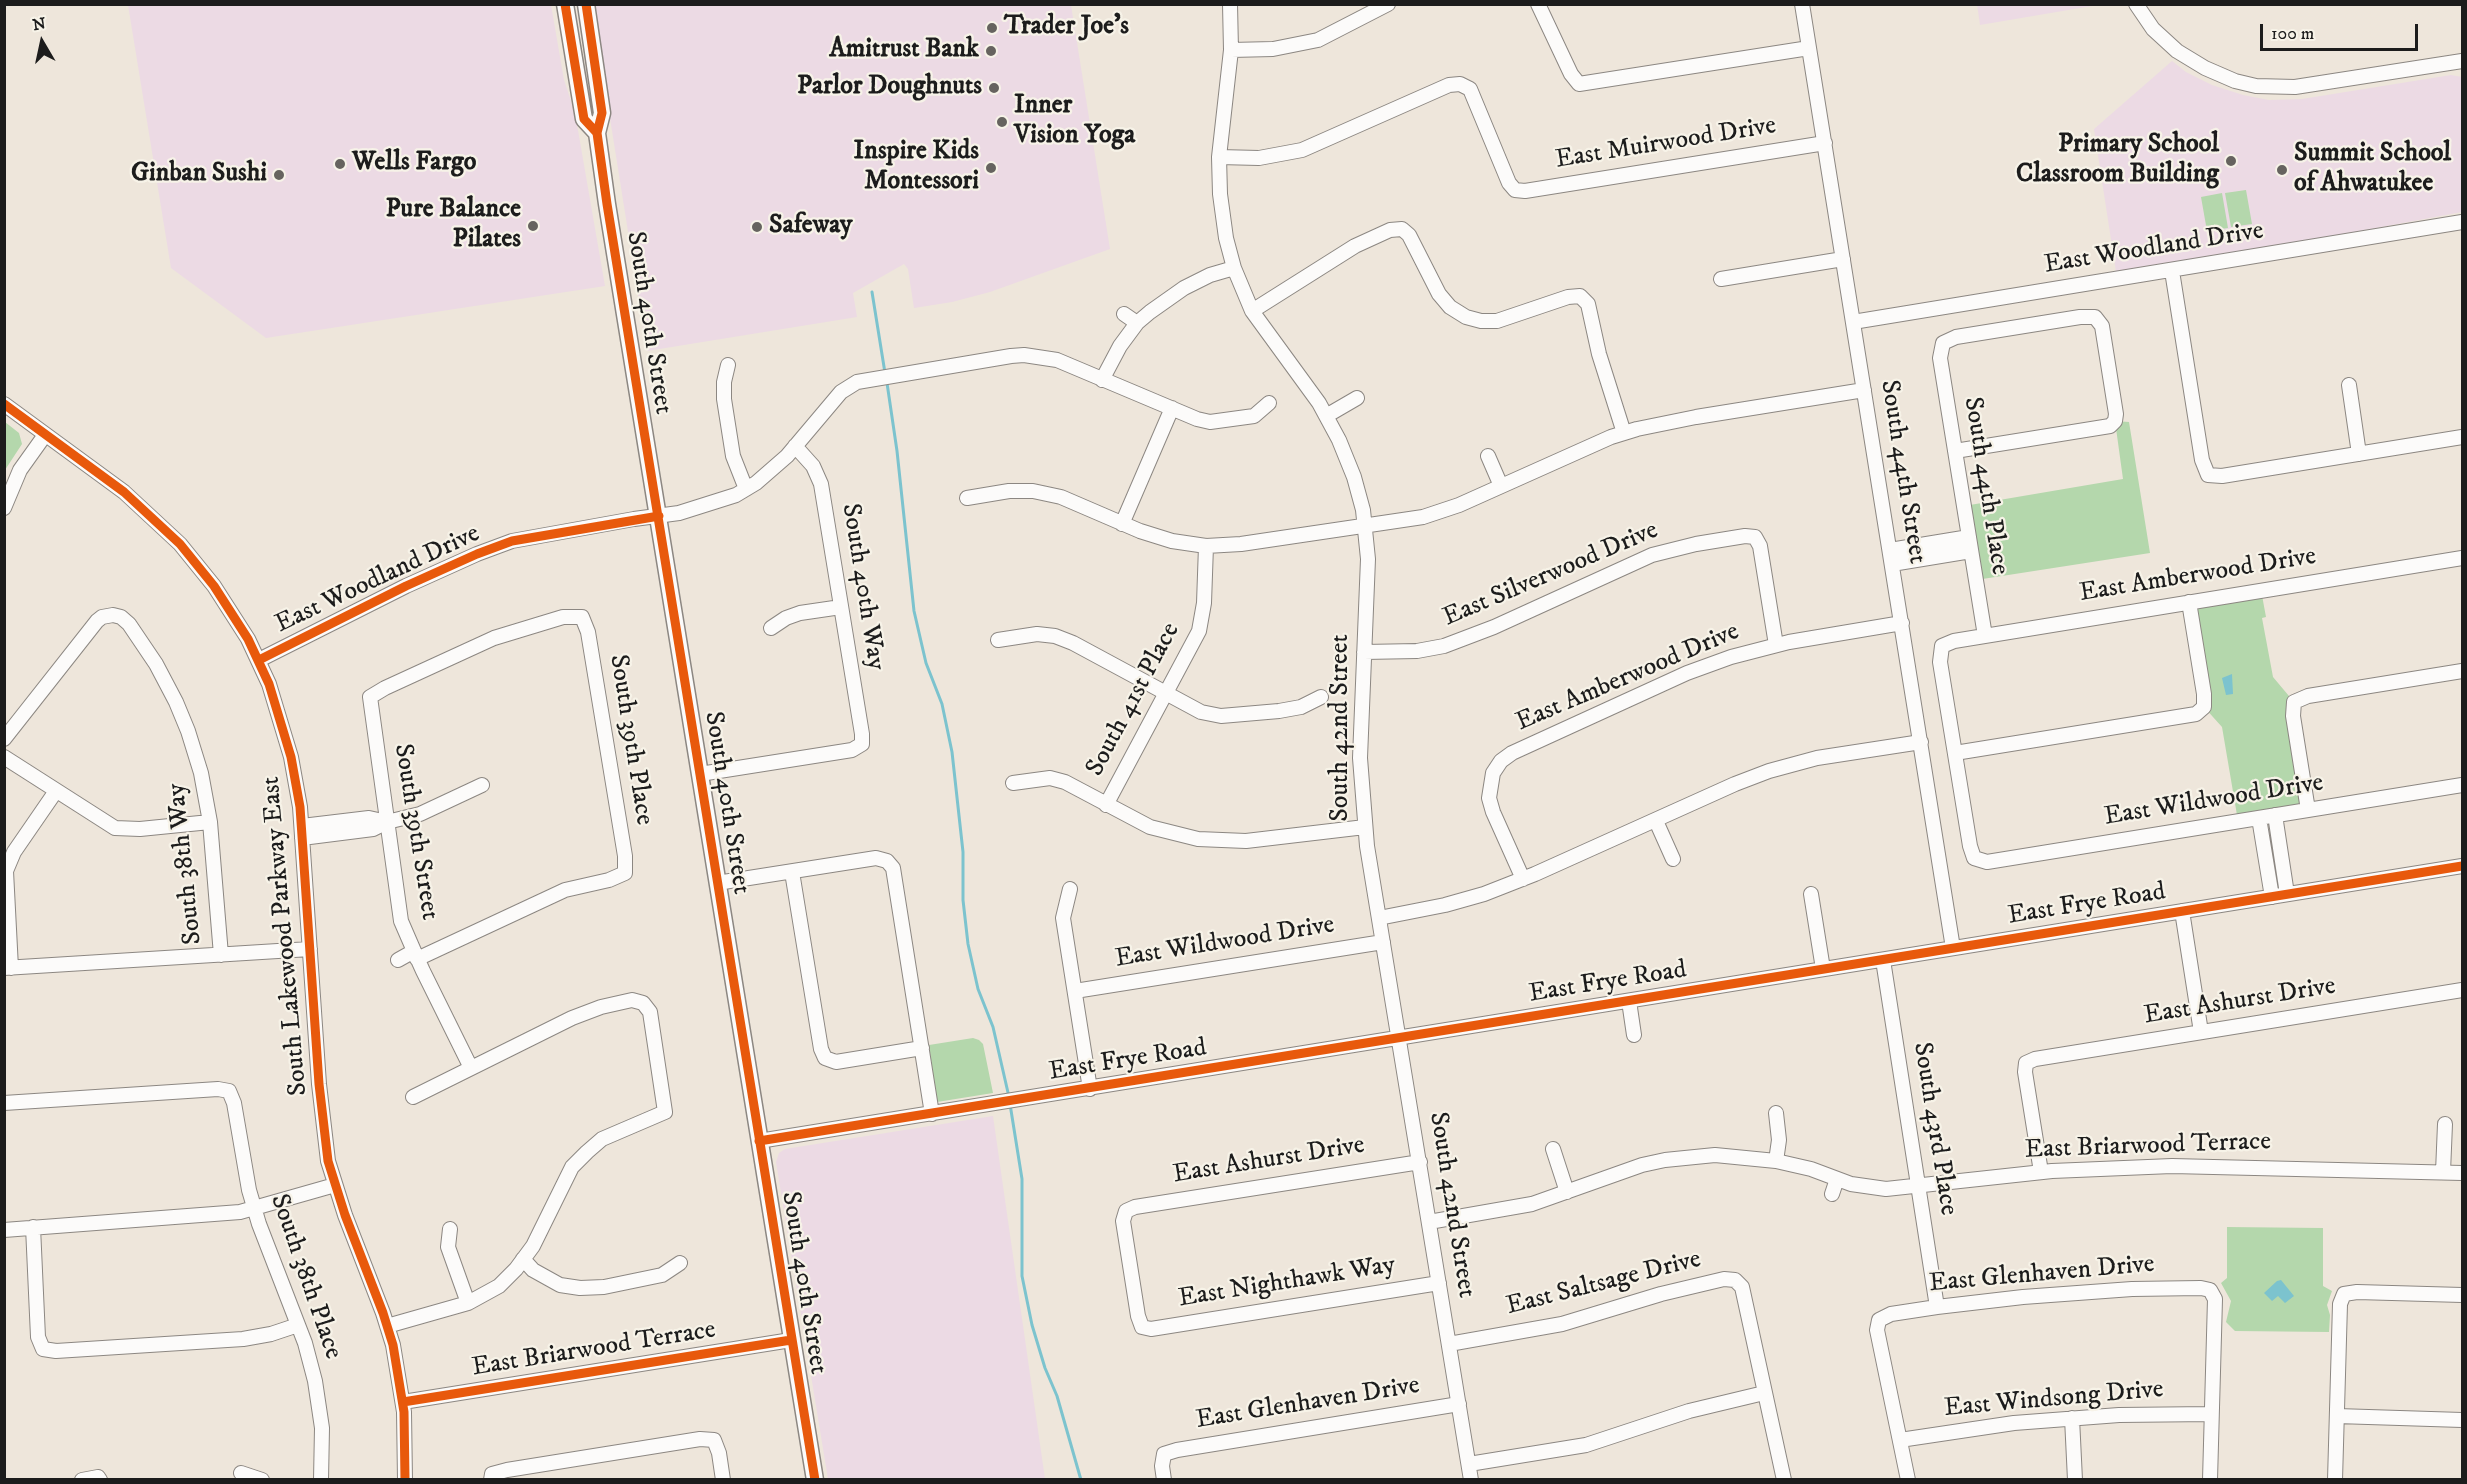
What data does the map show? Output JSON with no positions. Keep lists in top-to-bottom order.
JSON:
{
  "streets": {
    "main road": ["South 40th Street"],
    "street": [
      "East Muirwood Drive",
      "East Woodland Drive",
      "South 44th Street",
      "South 44th Place",
      "East Silverwood Drive",
      "East Amberwood Drive",
      "South 40th Way",
      "South 41st Place",
      "South 42nd Street",
      "South 39th Place",
      "East Wildwood Drive",
      "South 39th Street",
      "South 38th Way",
      "East Frye Road",
      "South Lakewood Parkway East",
      "East Ashurst Drive",
      "South 43rd Place",
      "East Briarwood Terrace",
      "East Glenhaven Drive",
      "South 38th Place",
      "East Nighthawk Way",
      "East Saltsage Drive",
      "East Windsong Drive"
    ]
  },
  "crossings": [
    ["East Muirwood Drive", "South 44th Street"],
    ["East Muirwood Drive", "South 42nd Street"],
    ["East Woodland Drive", "South 40th Street"],
    ["East Woodland Drive", "South 44th Street"],
    ["East Woodland Drive", "South 40th Way"],
    ["East Woodland Drive", "South Lakewood Parkway East"],
    ["South 40th Street", "South 40th Way"],
    ["South 40th Street", "East Frye Road"],
    ["South 40th Street", "East Briarwood Terrace"],
    ["South 44th Street", "East Amberwood Drive"],
    ["South 44th Street", "East Frye Road"],
    ["South 44th Place", "East Amberwood Drive"],
    ["East Silverwood Drive", "East Amberwood Drive"],
    ["East Silverwood Drive", "South 42nd Street"],
    ["East Amberwood Drive", "East Wildwood Drive"],
    ["South 42nd Street", "East Wildwood Drive"],
    ["South 42nd Street", "East Frye Road"],
    ["South 42nd Street", "East Ashurst Drive"],
    ["South 42nd Street", "East Briarwood Terrace"],
    ["South 42nd Street", "East Glenhaven Drive"],
    ["South 42nd Street", "East Nighthawk Way"],
    ["South 42nd Street", "East Saltsage Drive"],
    ["South 39th Place", "South 39th Street"],
    ["East Frye Road", "South 43rd Place"],
    ["South Lakewood Parkway East", "East Briarwood Terrace"],
    ["East Ashurst Drive", "East Briarwood Terrace"],
    ["East Ashurst Drive", "East Nighthawk Way"],
    ["South 43rd Place", "East Briarwood Terrace"],
    ["South 43rd Place", "East Glenhaven Drive"],
    ["East Glenhaven Drive", "East Windsong Drive"]
  ],
  "places": [
    "Trader Joe's",
    "Amitrust Bank",
    "Parlor Doughnuts",
    "Inner Vision Yoga",
    "Primary School Classroom Building",
    "Wells Fargo",
    "Inspire Kids Montessori",
    "Summit School of Ahwatukee",
    "Ginban Sushi",
    "Pure Balance Pilates",
    "Safeway"
  ],
  "scale_bar": "100 m",
  "north": "top"
}
